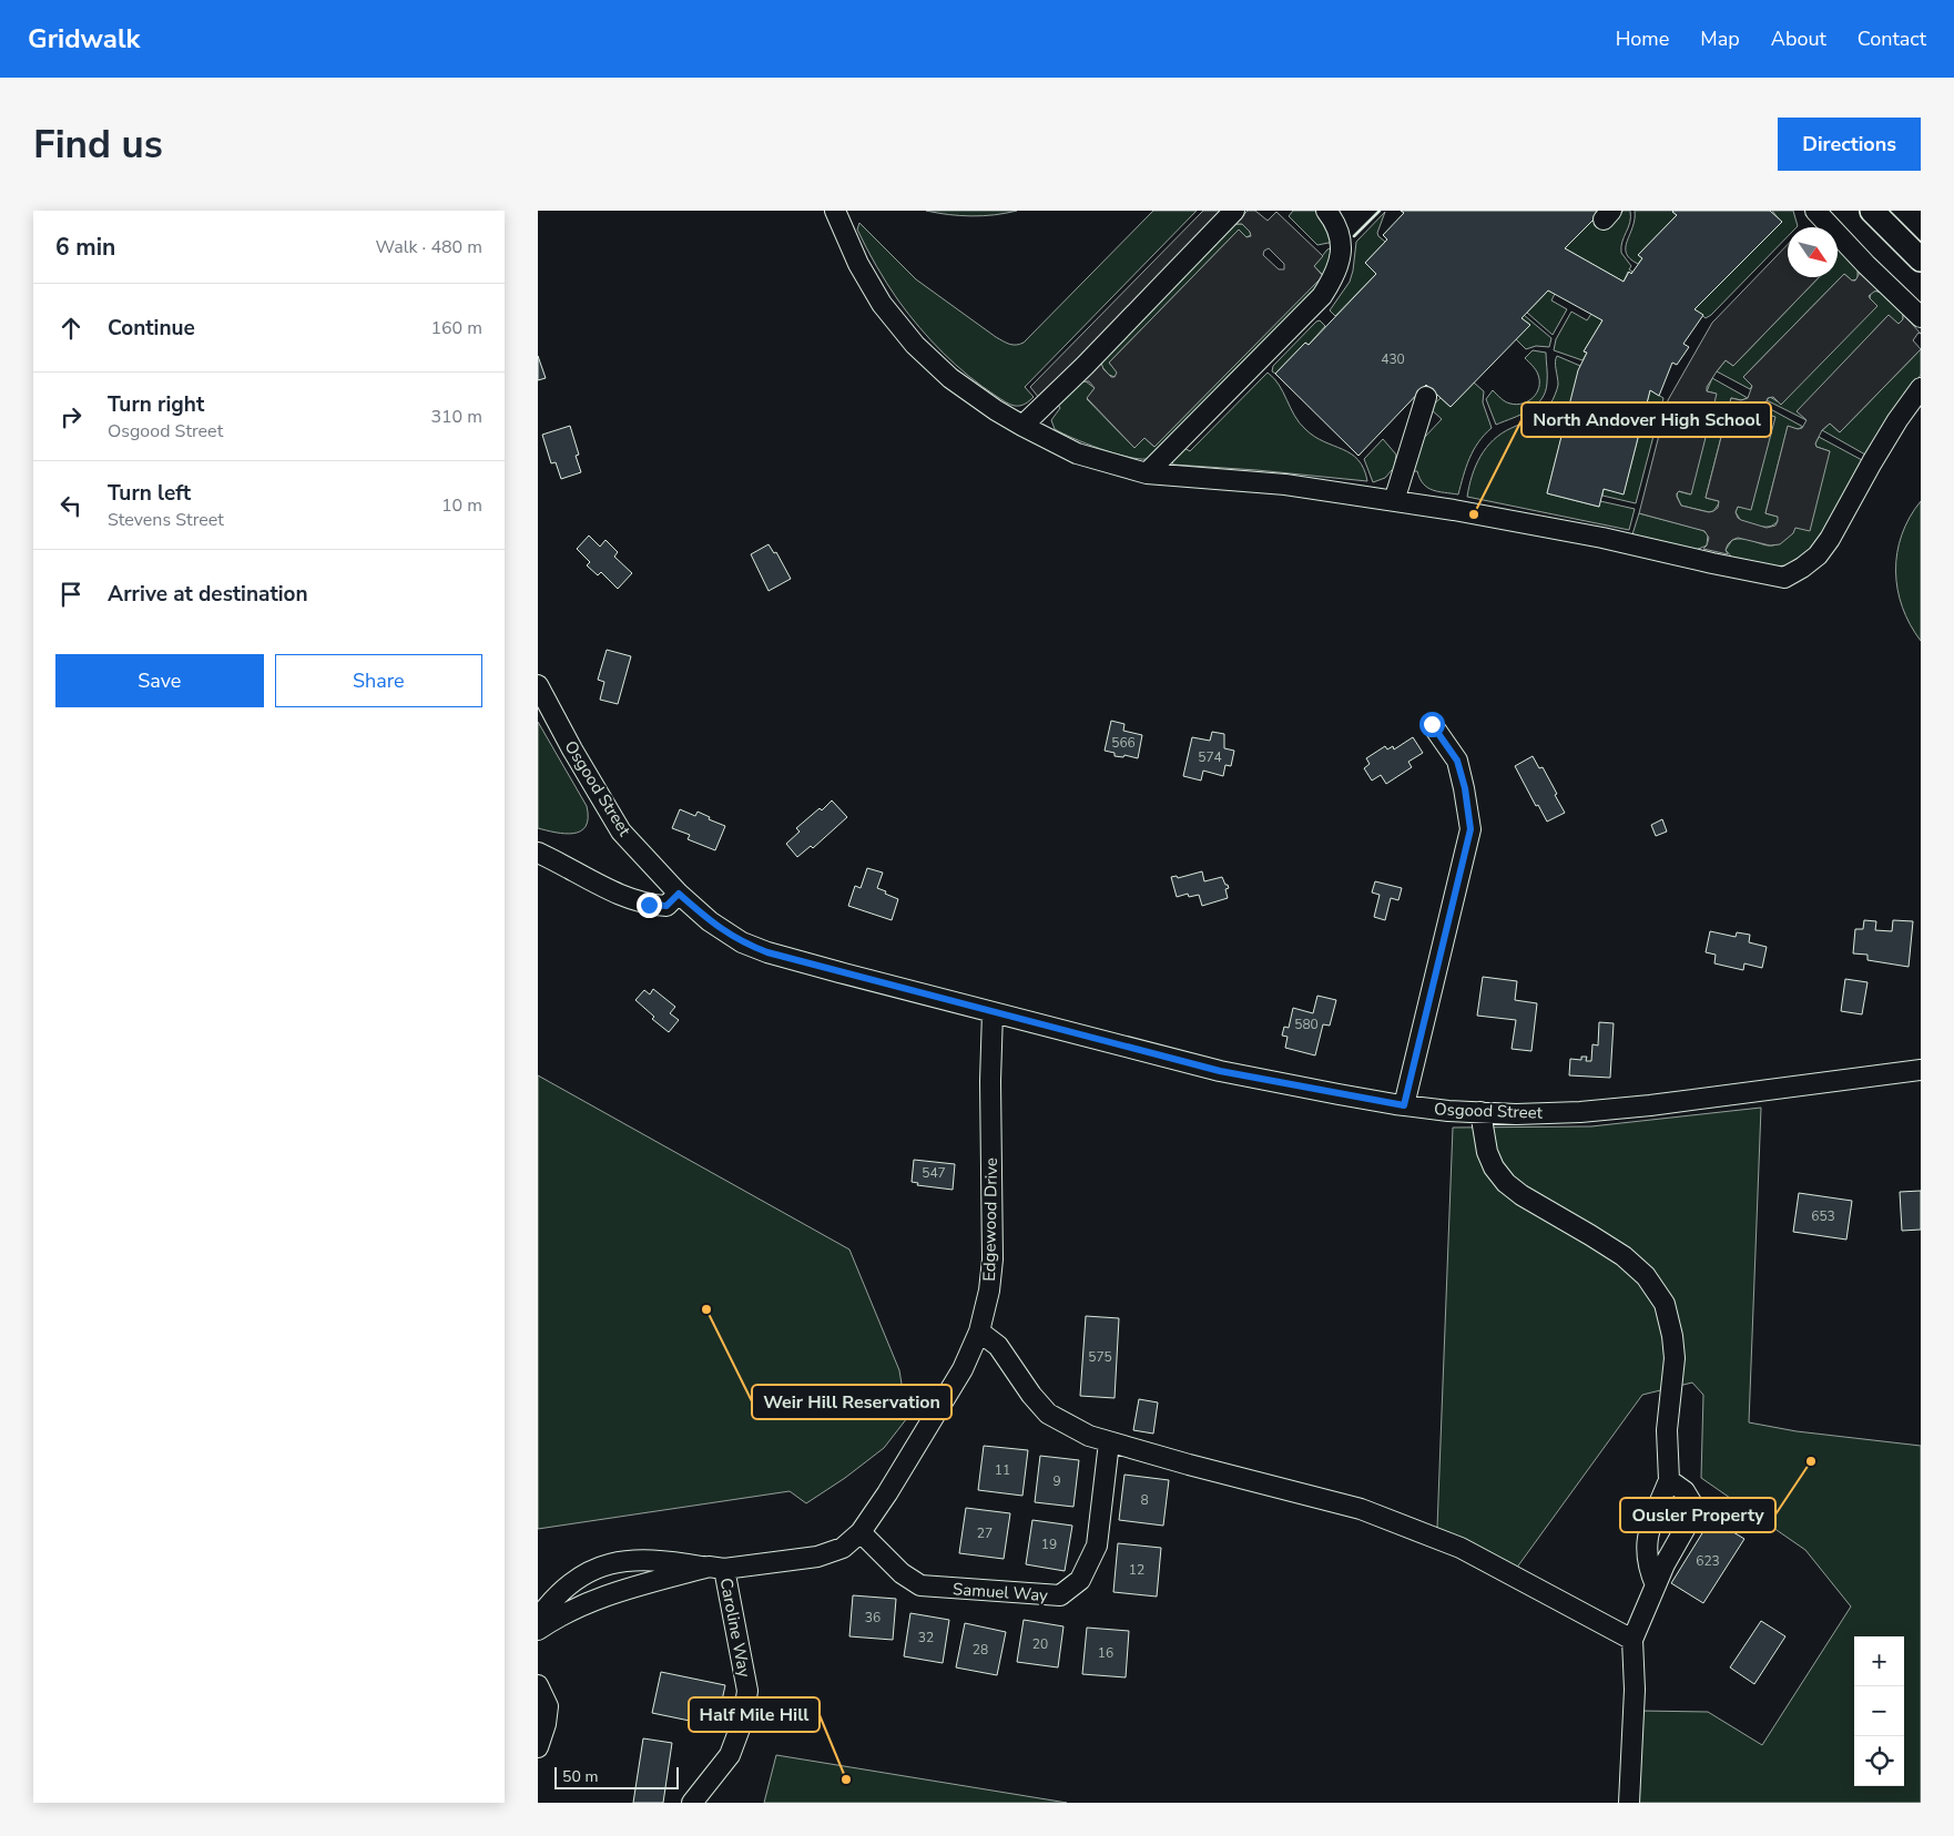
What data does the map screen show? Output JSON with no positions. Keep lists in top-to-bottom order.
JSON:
{
  "streets": {
    "street": [
      "Osgood Street",
      "Edgewood Drive",
      "Samuel Way",
      "Caroline Way"
    ]
  },
  "crossings": [
    ["Osgood Street", "Edgewood Drive"],
    ["Edgewood Drive", "Samuel Way"],
    ["Edgewood Drive", "Caroline Way"]
  ],
  "places": [
    "North Andover High School",
    "Weir Hill Reservation",
    "Ousler Property",
    "Half Mile Hill"
  ],
  "house_numbers": [
    "430",
    "566",
    "574",
    "580",
    "547",
    "653",
    "575",
    "11",
    "9",
    "8",
    "27",
    "19",
    "623",
    "12",
    "36",
    "32",
    "20",
    "28",
    "16"
  ],
  "scale_bar": "50 m",
  "north": "bottom right",
  "page": {
    "header": "Gridwalk",
    "nav": [
      "Home",
      "Map",
      "About",
      "Contact"
    ],
    "buttons": [
      "Directions",
      ["Save", "Share"]
    ],
    "title": "Find us",
    "heading": ["6 min", "Walk · 480 m"],
    "list": [
      ["Continue", "160 m"],
      ["Turn right", "Osgood Street", "310 m"],
      ["Turn left", "Stevens Street", "10 m"],
      "Arrive at destination"
    ],
    "map_buttons": ["+", "−"],
    "scale": "50 m"
  }
}
